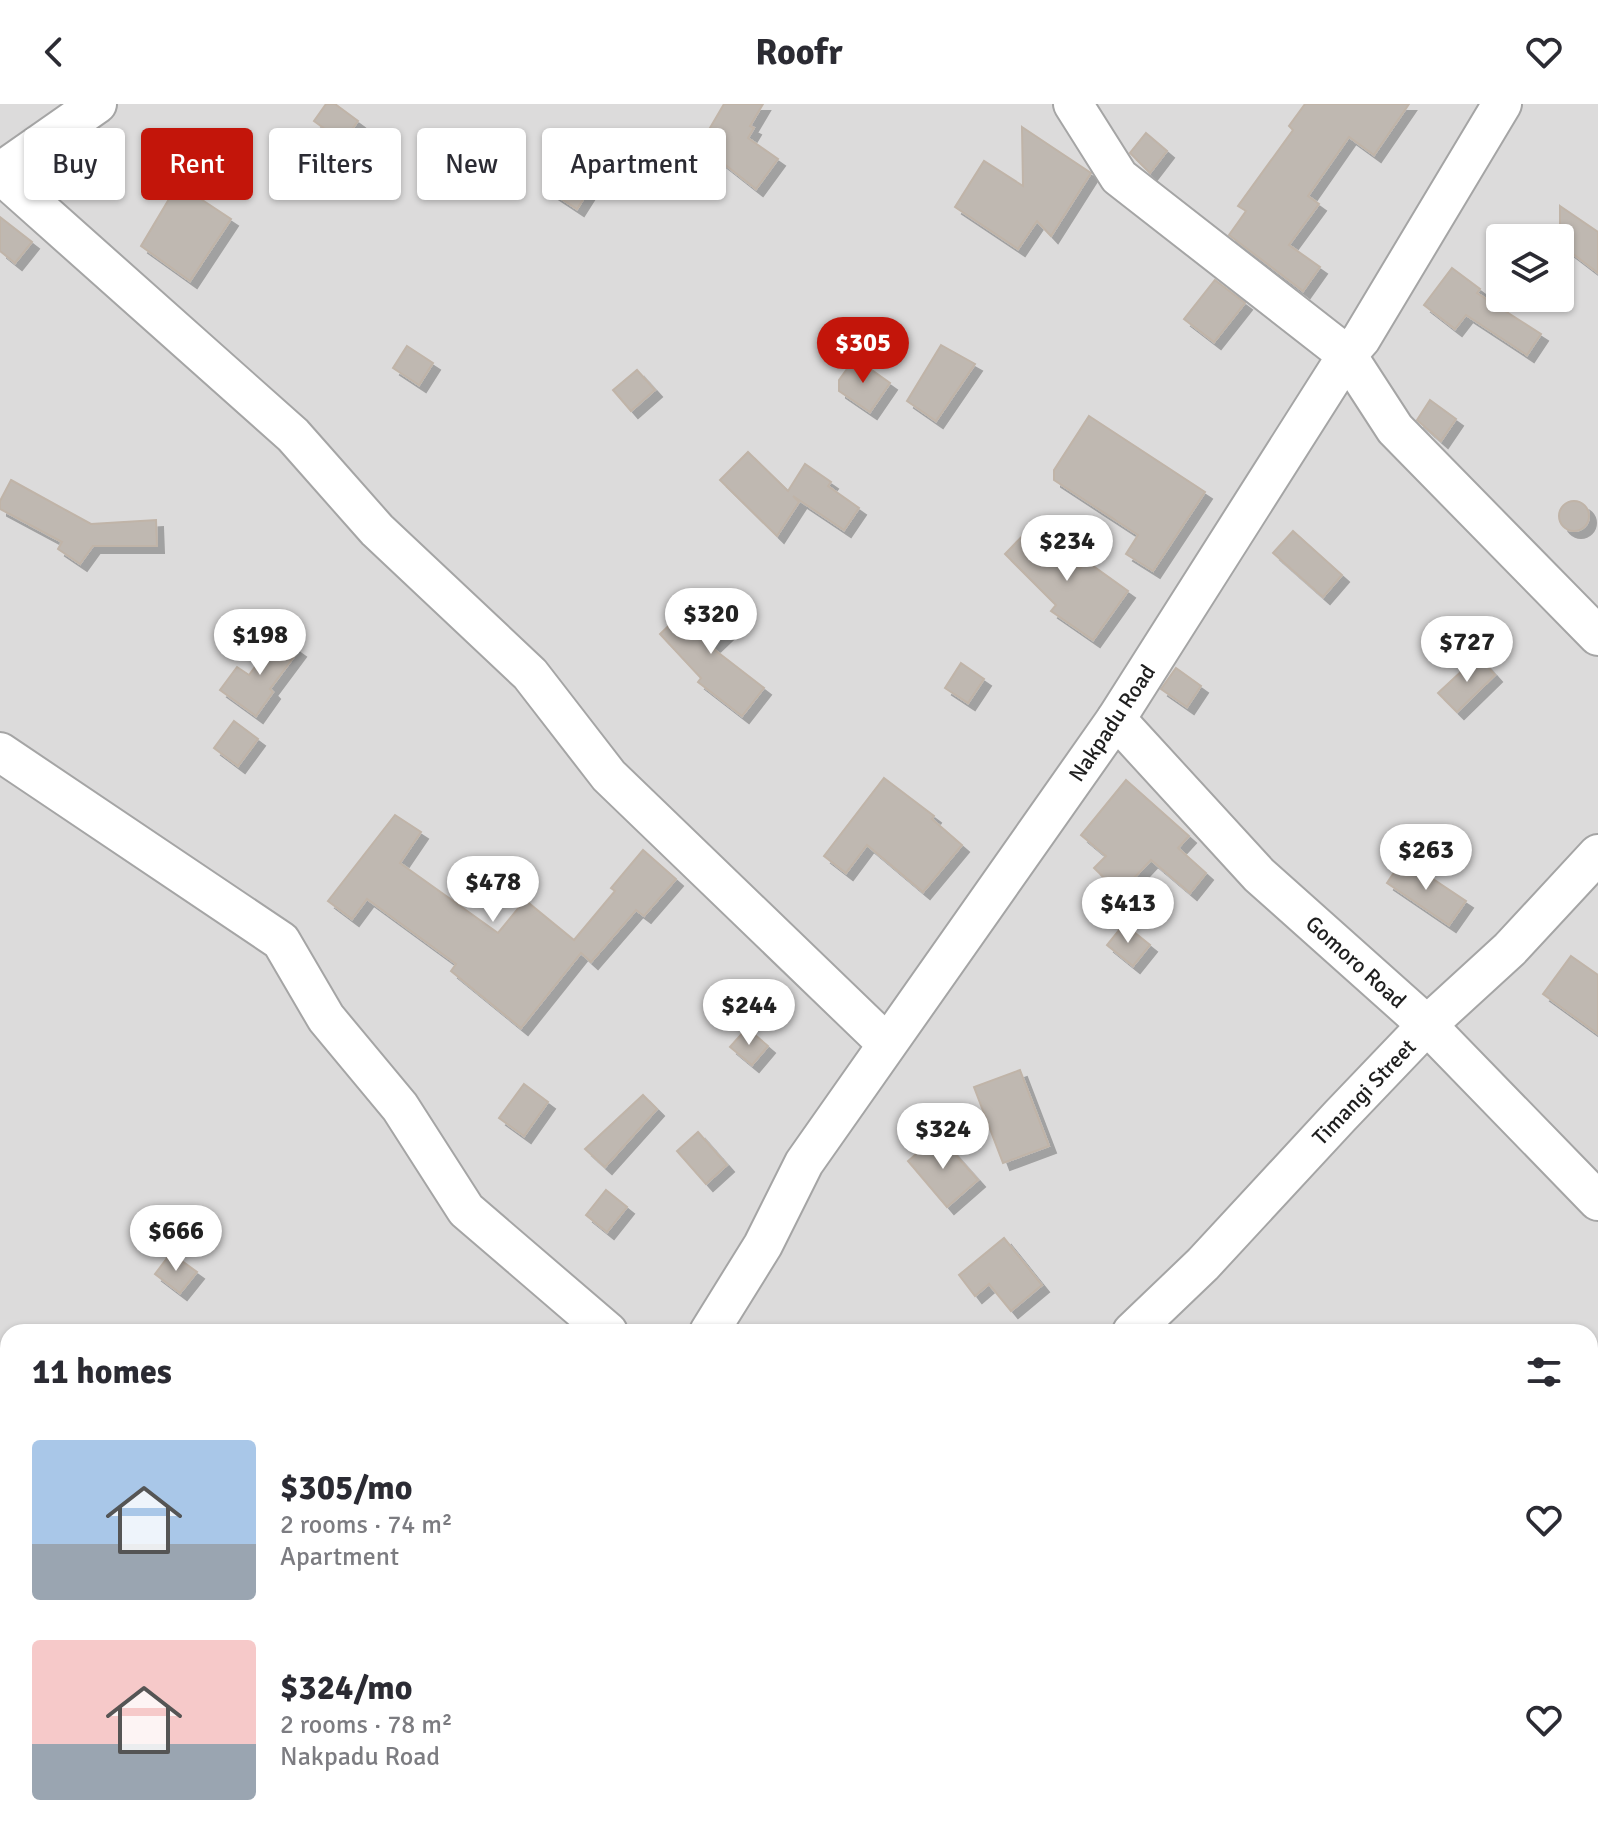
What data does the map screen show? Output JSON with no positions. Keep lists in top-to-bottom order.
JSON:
{
  "streets": {
    "street": ["Nakpadu Road", "Gomoro Road", "Timangi Street"]
  },
  "crossings": [
    ["Nakpadu Road", "Gomoro Road"],
    ["Gomoro Road", "Timangi Street"]
  ],
  "page": {
    "header": "Roofr",
    "chip": [
      "Buy",
      "Rent",
      "Filters",
      "New",
      "Apartment"
    ],
    "price": [
      "$305",
      "$234",
      "$320",
      "$198",
      "$727",
      "$263",
      "$478",
      "$413",
      "$244",
      "$324",
      "$666"
    ],
    "heading": "11 homes",
    "list": [
      {
        "name": "$305/mo",
        "note": "2 rooms · 74 m² · Apartment"
      },
      {
        "name": "$324/mo",
        "note": "2 rooms · 78 m² · Nakpadu Road"
      }
    ]
  }
}
